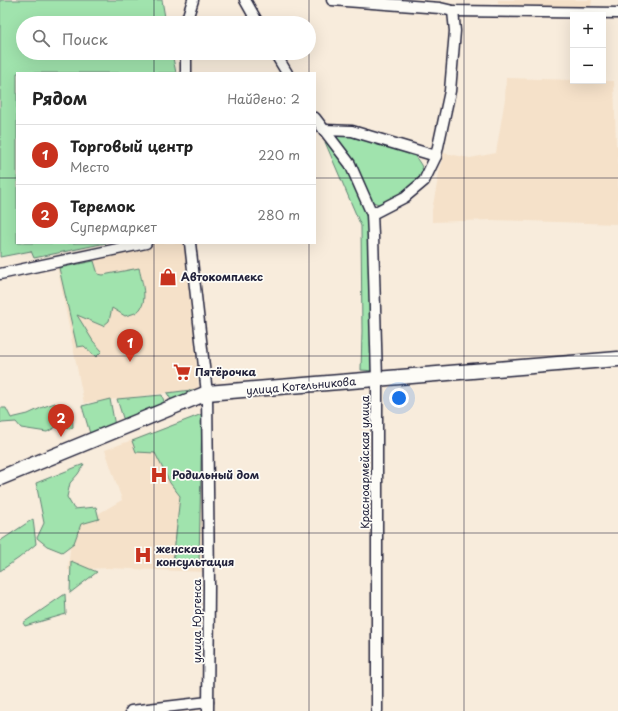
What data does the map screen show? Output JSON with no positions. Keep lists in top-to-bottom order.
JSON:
{
  "streets": {
    "street": ["улица Котельникова", "Красноармейская улица", "улица Юргенса"]
  },
  "crossings": [
    ["улица Котельникова", "Красноармейская улица"],
    ["улица Котельникова", "улица Юргенса"]
  ],
  "places": {
    "shop": ["Автокомплекс"],
    "supermarket": ["Пятёрочка"],
    "hospital": ["Родильный дом", "женская консультация"]
  },
  "page": {
    "map_buttons": ["+", "−"],
    "search": "Поиск",
    "heading": ["Рядом", "Найдено: 2"],
    "list": [
      {
        "mark": "1",
        "name": "Торговый центр",
        "note": "Место",
        "value": "220 m"
      },
      {
        "mark": "2",
        "name": "Теремок",
        "note": "Супермаркет",
        "value": "280 m"
      }
    ],
    "pins": ["1", "2"]
  }
}
